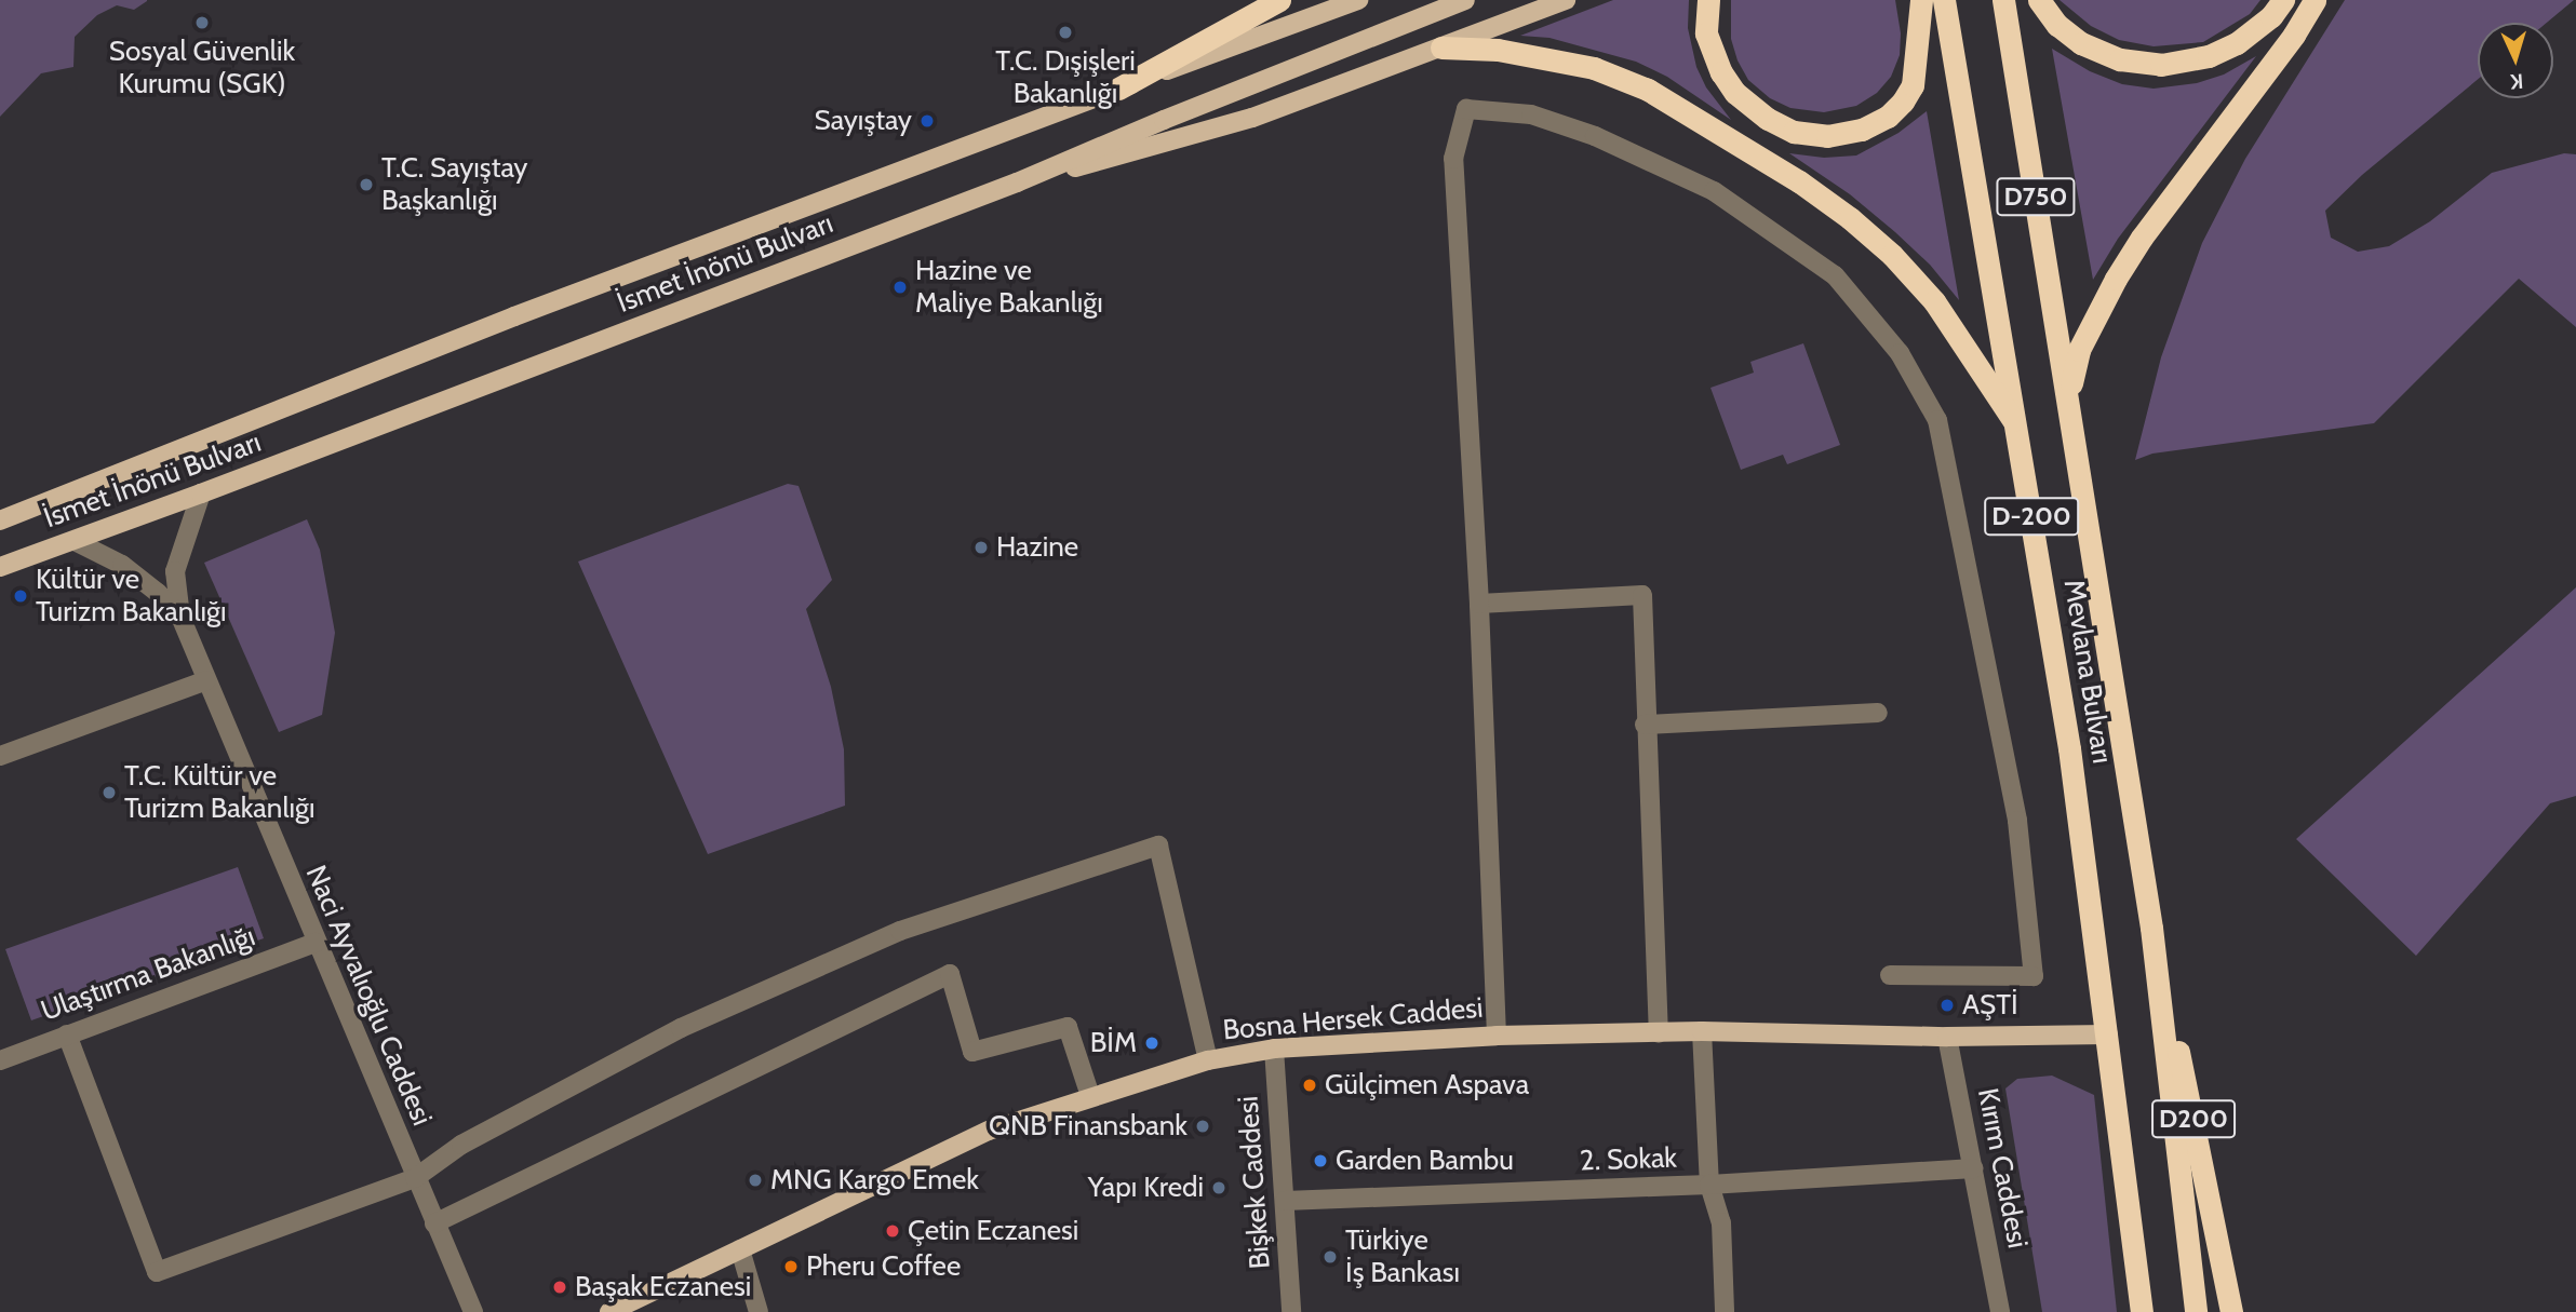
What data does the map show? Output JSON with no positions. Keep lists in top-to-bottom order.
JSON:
{
  "streets": {
    "highway": [
      "D750",
      "D-200",
      "Mevlana Bulvarı",
      "D200"
    ],
    "main road": ["İsmet İnönü Bulvarı", "Bosna Hersek Caddesi"],
    "street": [
      "Ulaştırma Bakanlığı",
      "Naci Ayvalıoğlu Caddesi",
      "2. Sokak",
      "Kırım Caddesi",
      "Bişkek Caddesi"
    ]
  },
  "crossings": [
    ["İsmet İnönü Bulvarı", "Naci Ayvalıoğlu Caddesi"],
    ["D-200", "Mevlana Bulvarı"],
    ["Mevlana Bulvarı", "Bosna Hersek Caddesi"],
    ["Mevlana Bulvarı", "D200"],
    ["Ulaştırma Bakanlığı", "Naci Ayvalıoğlu Caddesi"],
    ["Bosna Hersek Caddesi", "Kırım Caddesi"],
    ["Bosna Hersek Caddesi", "Bişkek Caddesi"],
    ["2. Sokak", "Kırım Caddesi"],
    ["2. Sokak", "Bişkek Caddesi"]
  ],
  "places": [
    "Sosyal Güvenlik Kurumu (SGK)",
    "T.C. Dışişleri Bakanlığı",
    "Sayıştay",
    "T.C. Sayıştay Başkanlığı",
    "Hazine ve Maliye Bakanlığı",
    "Hazine",
    "Kültür ve Turizm Bakanlığı",
    "T.C. Kültür ve Turizm Bakanlığı",
    "AŞTİ",
    "BİM",
    "Gülçimen Aspava",
    "QNB Finansbank",
    "Garden Bambu",
    "MNG Kargo Emek",
    "Yapı Kredi",
    "Çetin Eczanesi",
    "Türkiye İş Bankası",
    "Pheru Coffee",
    "Başak Eczanesi"
  ],
  "north": "bottom"
}
